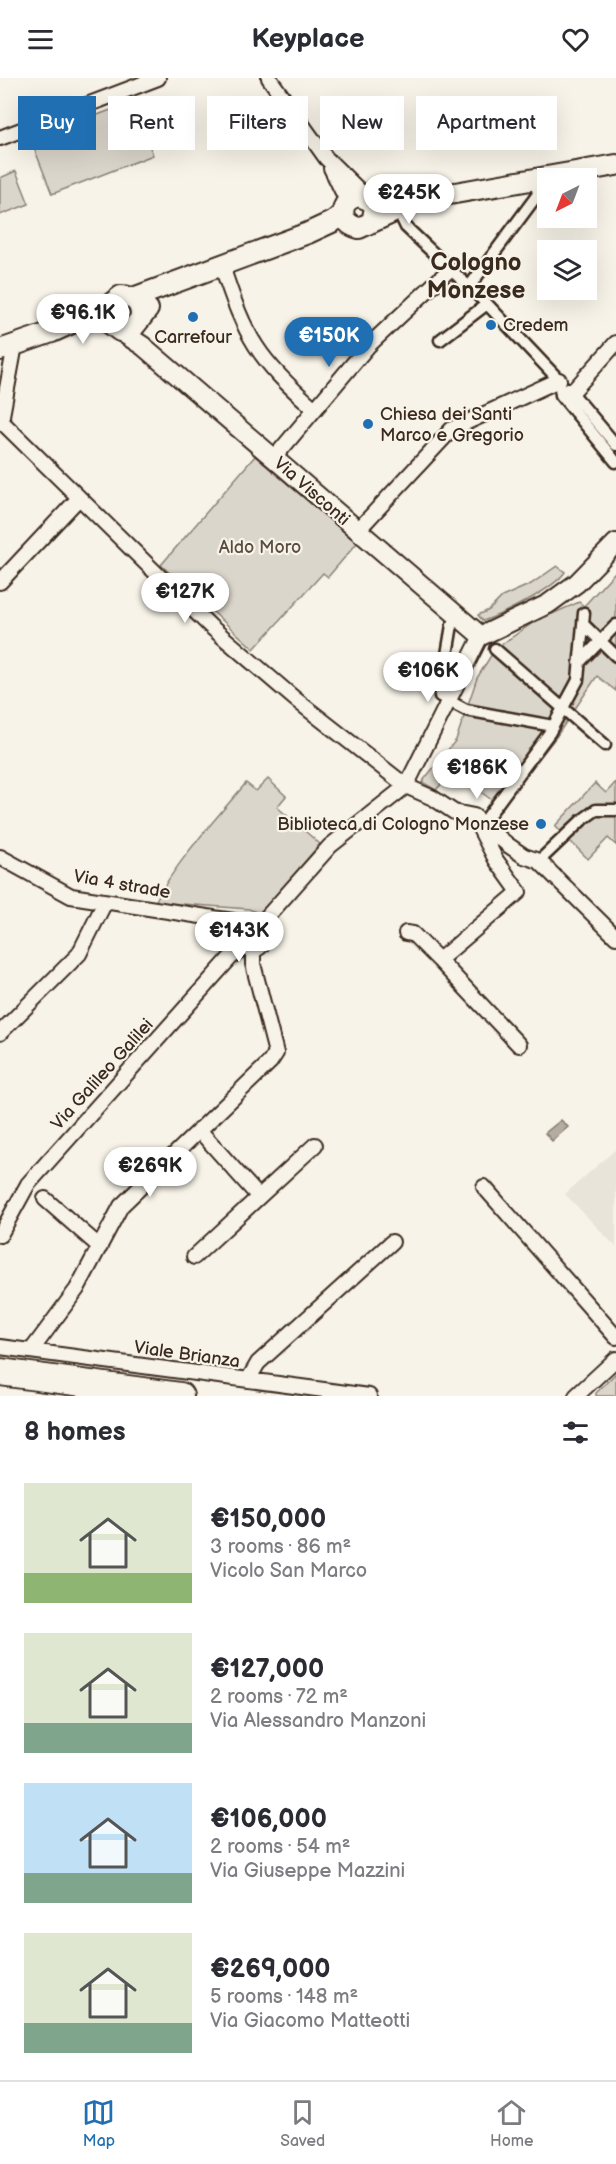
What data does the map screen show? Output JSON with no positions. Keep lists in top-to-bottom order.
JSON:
{
  "streets": {
    "street": [
      "Via Visconti",
      "Via 4 strade",
      "Via Galileo Galilei",
      "Viale Brianza"
    ]
  },
  "crossings": [
    ["Via 4 strade", "Via Galileo Galilei"]
  ],
  "districts": ["Cologno Monzese"],
  "parks": ["Aldo Moro"],
  "places": [
    "Carrefour",
    "Credem",
    "Chiesa dei Santi Marco e Gregorio",
    "Biblioteca di Cologno Monzese"
  ],
  "north": "bottom left",
  "page": {
    "header": "Keyplace",
    "chip": [
      "Buy",
      "Rent",
      "Filters",
      "New",
      "Apartment"
    ],
    "price": [
      "€245K",
      "€96.1K",
      "€150K",
      "€127K",
      "€106K",
      "€186K",
      "€143K",
      "€269K"
    ],
    "heading": "8 homes",
    "list": [
      {
        "name": "€150,000",
        "note": "3 rooms · 86 m² · Vicolo San Marco"
      },
      {
        "name": "€127,000",
        "note": "2 rooms · 72 m² · Via Alessandro Manzoni"
      },
      {
        "name": "€106,000",
        "note": "2 rooms · 54 m² · Via Giuseppe Mazzini"
      },
      {
        "name": "€269,000",
        "note": "5 rooms · 148 m² · Via Giacomo Matteotti"
      }
    ],
    "tabs": ["Map", "Saved", "Home"]
  }
}
